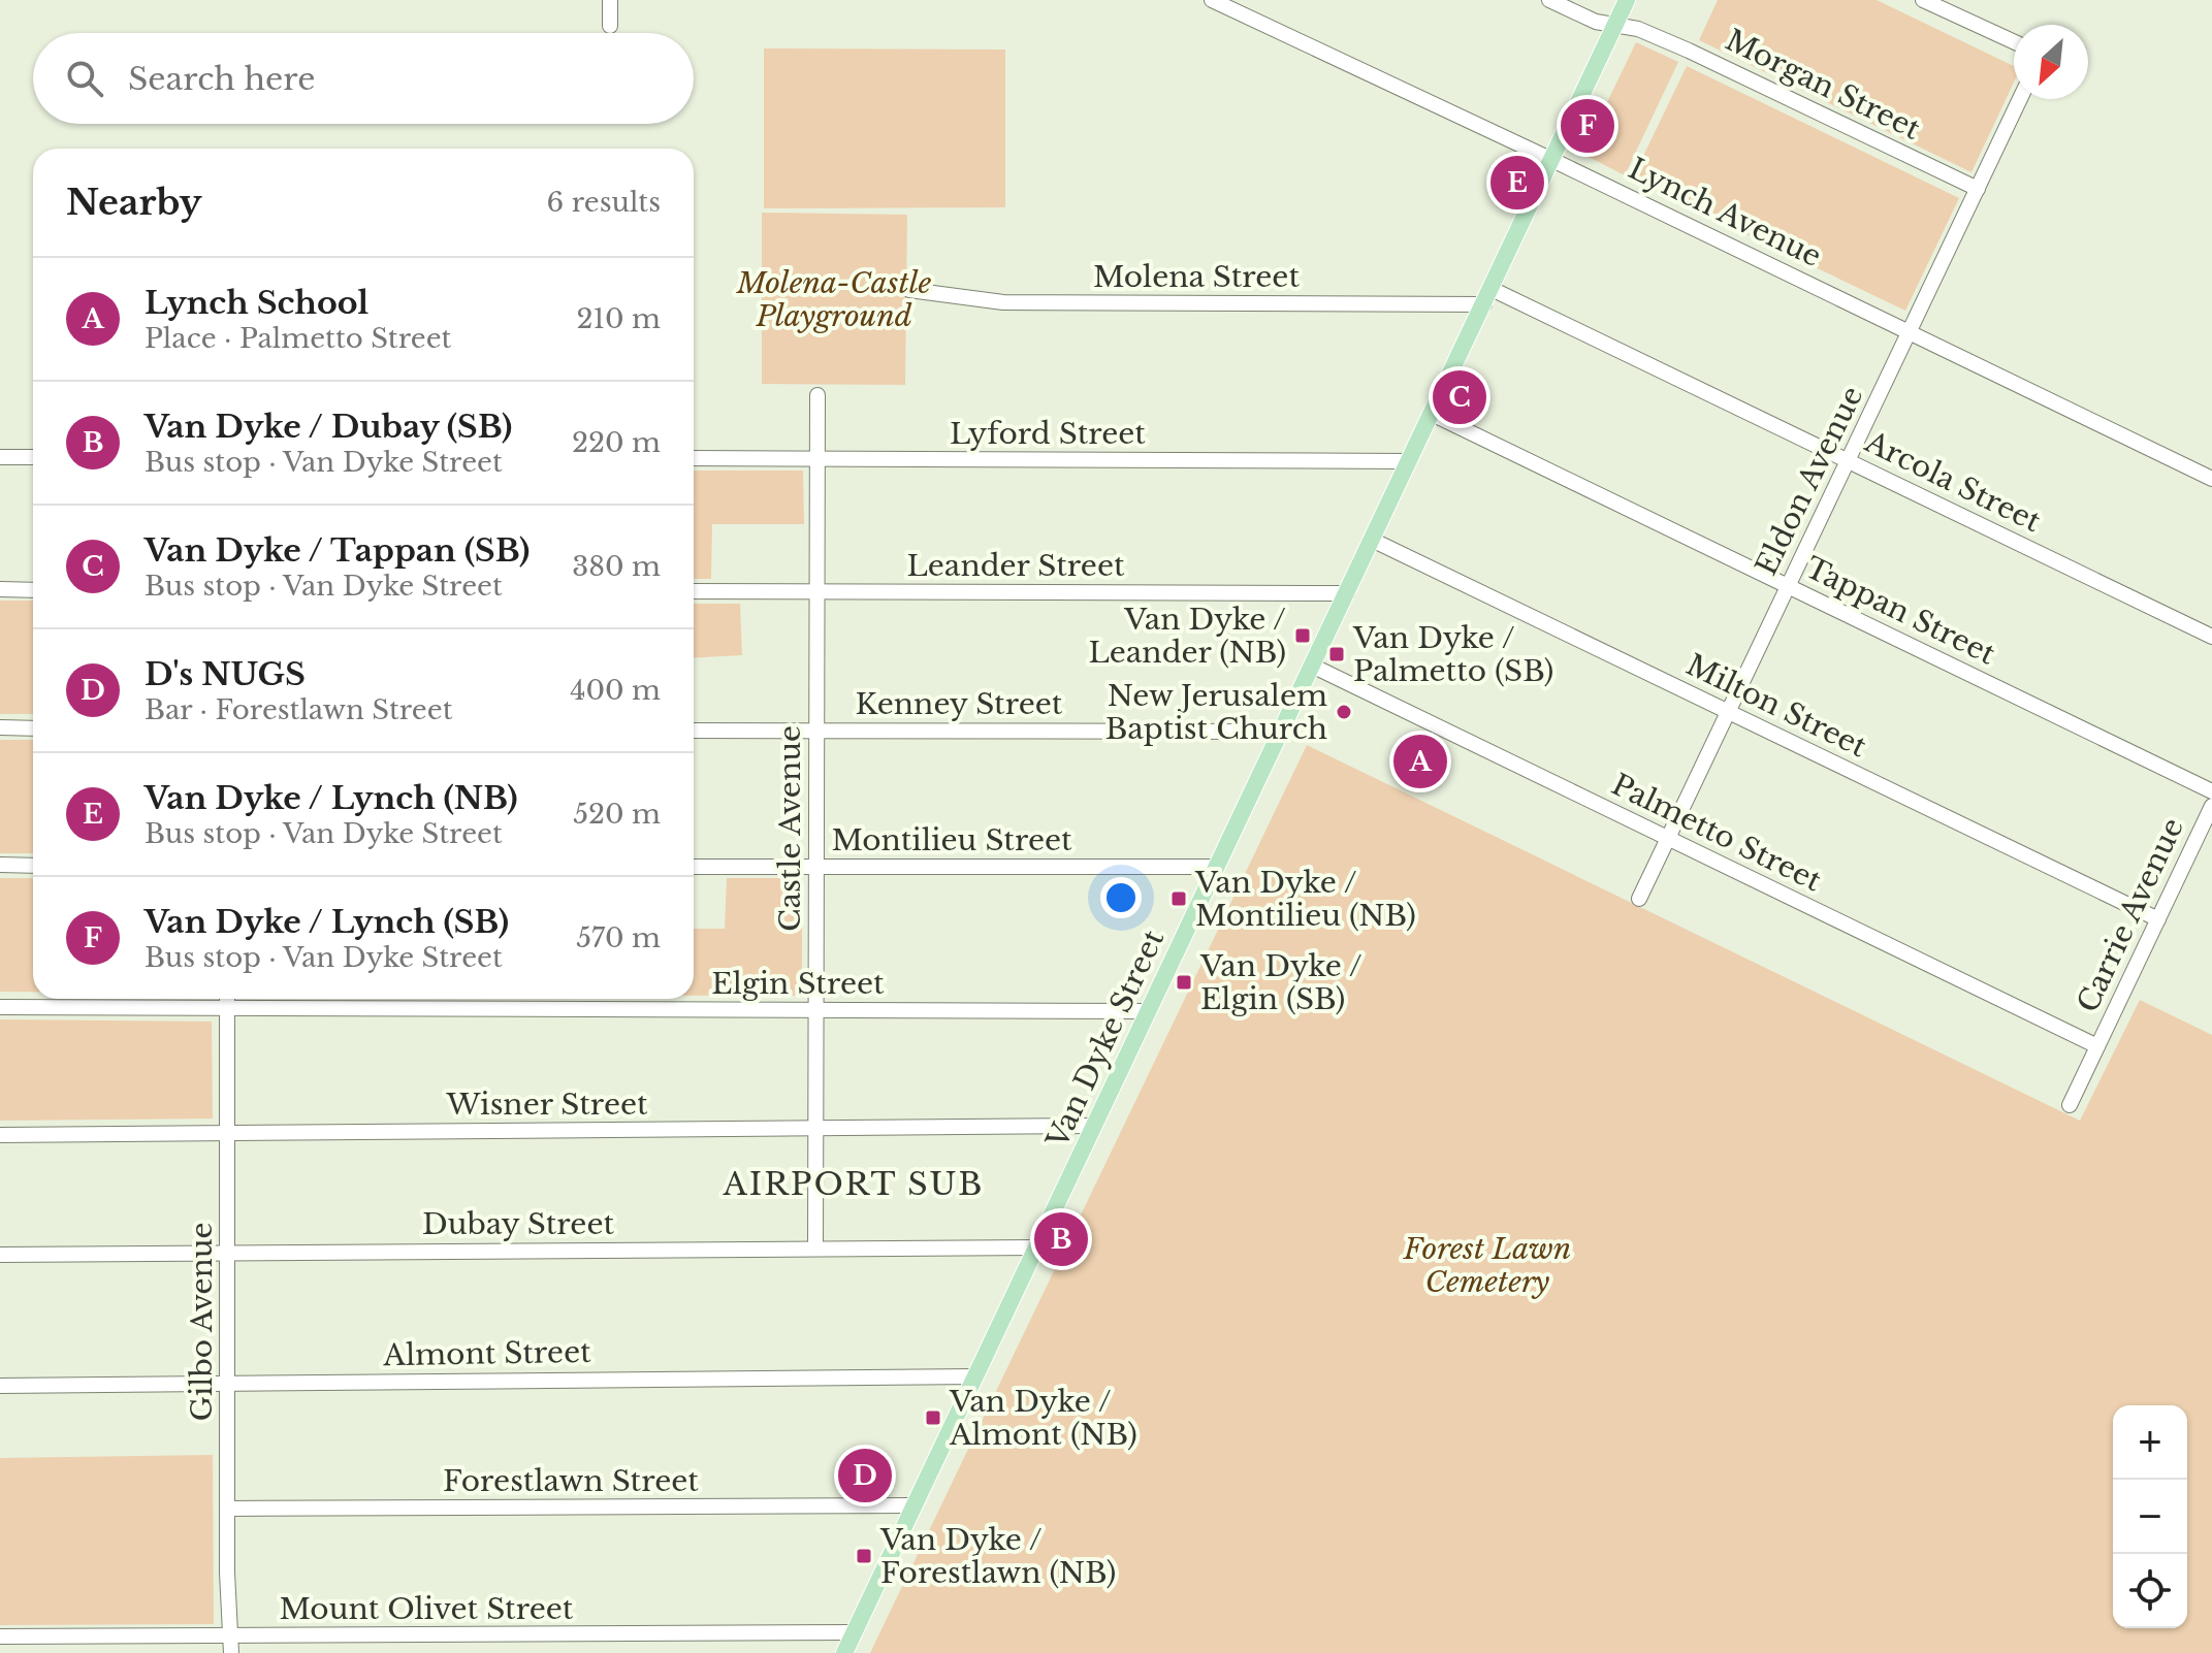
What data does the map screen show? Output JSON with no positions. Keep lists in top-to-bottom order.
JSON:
{
  "streets": {
    "main road": ["Van Dyke Street"],
    "street": [
      "Morgan Street",
      "Lynch Avenue",
      "Molena Street",
      "Lyford Street",
      "Eldon Avenue",
      "Arcola Street",
      "Leander Street",
      "Tappan Street",
      "Kenney Street",
      "Milton Street",
      "Castle Avenue",
      "Palmetto Street",
      "Montilieu Street",
      "Carrie Avenue",
      "Elgin Street",
      "Wisner Street",
      "Dubay Street",
      "Gilbo Avenue",
      "Almont Street",
      "Forestlawn Street",
      "Mount Olivet Street"
    ]
  },
  "crossings": [
    ["Morgan Street", "Eldon Avenue"],
    ["Morgan Street", "Van Dyke Street"],
    ["Lynch Avenue", "Eldon Avenue"],
    ["Lynch Avenue", "Van Dyke Street"],
    ["Molena Street", "Arcola Street"],
    ["Molena Street", "Van Dyke Street"],
    ["Lyford Street", "Castle Avenue"],
    ["Lyford Street", "Van Dyke Street"],
    ["Eldon Avenue", "Arcola Street"],
    ["Eldon Avenue", "Tappan Street"],
    ["Eldon Avenue", "Milton Street"],
    ["Eldon Avenue", "Palmetto Street"],
    ["Arcola Street", "Van Dyke Street"],
    ["Leander Street", "Castle Avenue"],
    ["Leander Street", "Van Dyke Street"],
    ["Tappan Street", "Van Dyke Street"],
    ["Kenney Street", "Castle Avenue"],
    ["Kenney Street", "Van Dyke Street"],
    ["Milton Street", "Carrie Avenue"],
    ["Milton Street", "Van Dyke Street"],
    ["Castle Avenue", "Montilieu Street"],
    ["Castle Avenue", "Elgin Street"],
    ["Castle Avenue", "Wisner Street"],
    ["Castle Avenue", "Dubay Street"],
    ["Palmetto Street", "Carrie Avenue"],
    ["Palmetto Street", "Van Dyke Street"],
    ["Montilieu Street", "Van Dyke Street"],
    ["Elgin Street", "Van Dyke Street"],
    ["Elgin Street", "Gilbo Avenue"],
    ["Van Dyke Street", "Wisner Street"],
    ["Van Dyke Street", "Dubay Street"],
    ["Van Dyke Street", "Almont Street"],
    ["Van Dyke Street", "Forestlawn Street"],
    ["Van Dyke Street", "Mount Olivet Street"],
    ["Wisner Street", "Gilbo Avenue"],
    ["Dubay Street", "Gilbo Avenue"],
    ["Gilbo Avenue", "Almont Street"],
    ["Gilbo Avenue", "Forestlawn Street"],
    ["Gilbo Avenue", "Mount Olivet Street"]
  ],
  "districts": ["AIRPORT SUB"],
  "parks": ["Molena-Castle Playground", "Forest Lawn Cemetery"],
  "places": {
    "transit": [
      "Van Dyke / Leander (NB)",
      "Van Dyke / Palmetto (SB)",
      "Van Dyke / Montilieu (NB)",
      "Van Dyke / Elgin (SB)",
      "Van Dyke / Almont (NB)",
      "Van Dyke / Forestlawn (NB)"
    ],
    "other": ["New Jerusalem Baptist Church"]
  },
  "north": "bottom left",
  "page": {
    "search": "Search here",
    "pins": [
      "F",
      "E",
      "C",
      "A",
      "B",
      "D"
    ],
    "heading": ["Nearby", "6 results"],
    "list": [
      {
        "mark": "A",
        "name": "Lynch School",
        "note": "Place · Palmetto Street",
        "value": "210 m"
      },
      {
        "mark": "B",
        "name": "Van Dyke / Dubay (SB)",
        "note": "Bus stop · Van Dyke Street",
        "value": "220 m"
      },
      {
        "mark": "C",
        "name": "Van Dyke / Tappan (SB)",
        "note": "Bus stop · Van Dyke Street",
        "value": "380 m"
      },
      {
        "mark": "D",
        "name": "D's NUGS",
        "note": "Bar · Forestlawn Street",
        "value": "400 m"
      },
      {
        "mark": "E",
        "name": "Van Dyke / Lynch (NB)",
        "note": "Bus stop · Van Dyke Street",
        "value": "520 m"
      },
      {
        "mark": "F",
        "name": "Van Dyke / Lynch (SB)",
        "note": "Bus stop · Van Dyke Street",
        "value": "570 m"
      }
    ],
    "map_buttons": ["+", "−"]
  }
}
